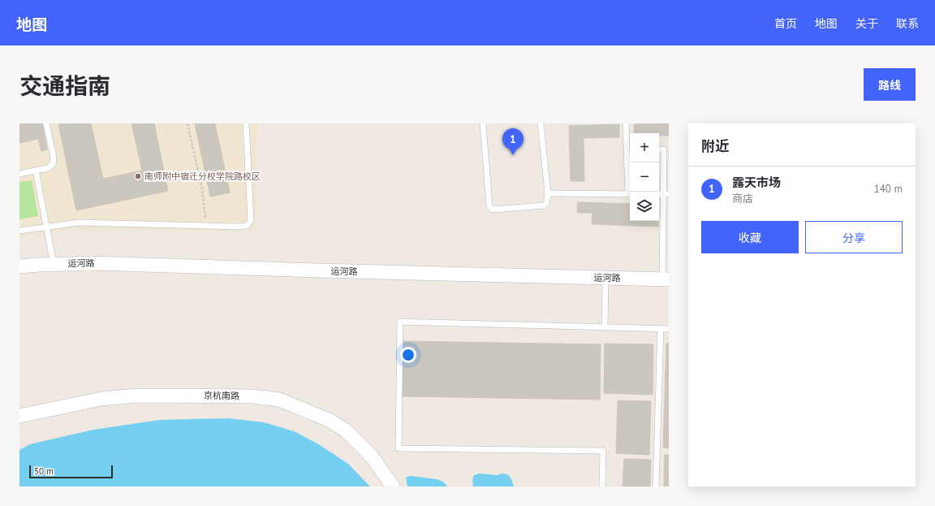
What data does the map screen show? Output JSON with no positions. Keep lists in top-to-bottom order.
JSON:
{
  "streets": {
    "street": ["运河路", "京杭南路"]
  },
  "places": ["南师附中宿迁分校学院路校区"],
  "scale_bar": "50 m",
  "page": {
    "header": "地图",
    "nav": [
      "首页",
      "地图",
      "关于",
      "联系"
    ],
    "title": "交通指南",
    "buttons": [
      "路线",
      ["收藏", "分享"]
    ],
    "heading": "附近",
    "pins": "1",
    "map_buttons": ["+", "−"],
    "list": [
      {
        "mark": "1",
        "name": "露天市场",
        "note": "商店",
        "value": "140 m"
      }
    ],
    "scale": "50 m"
  }
}
